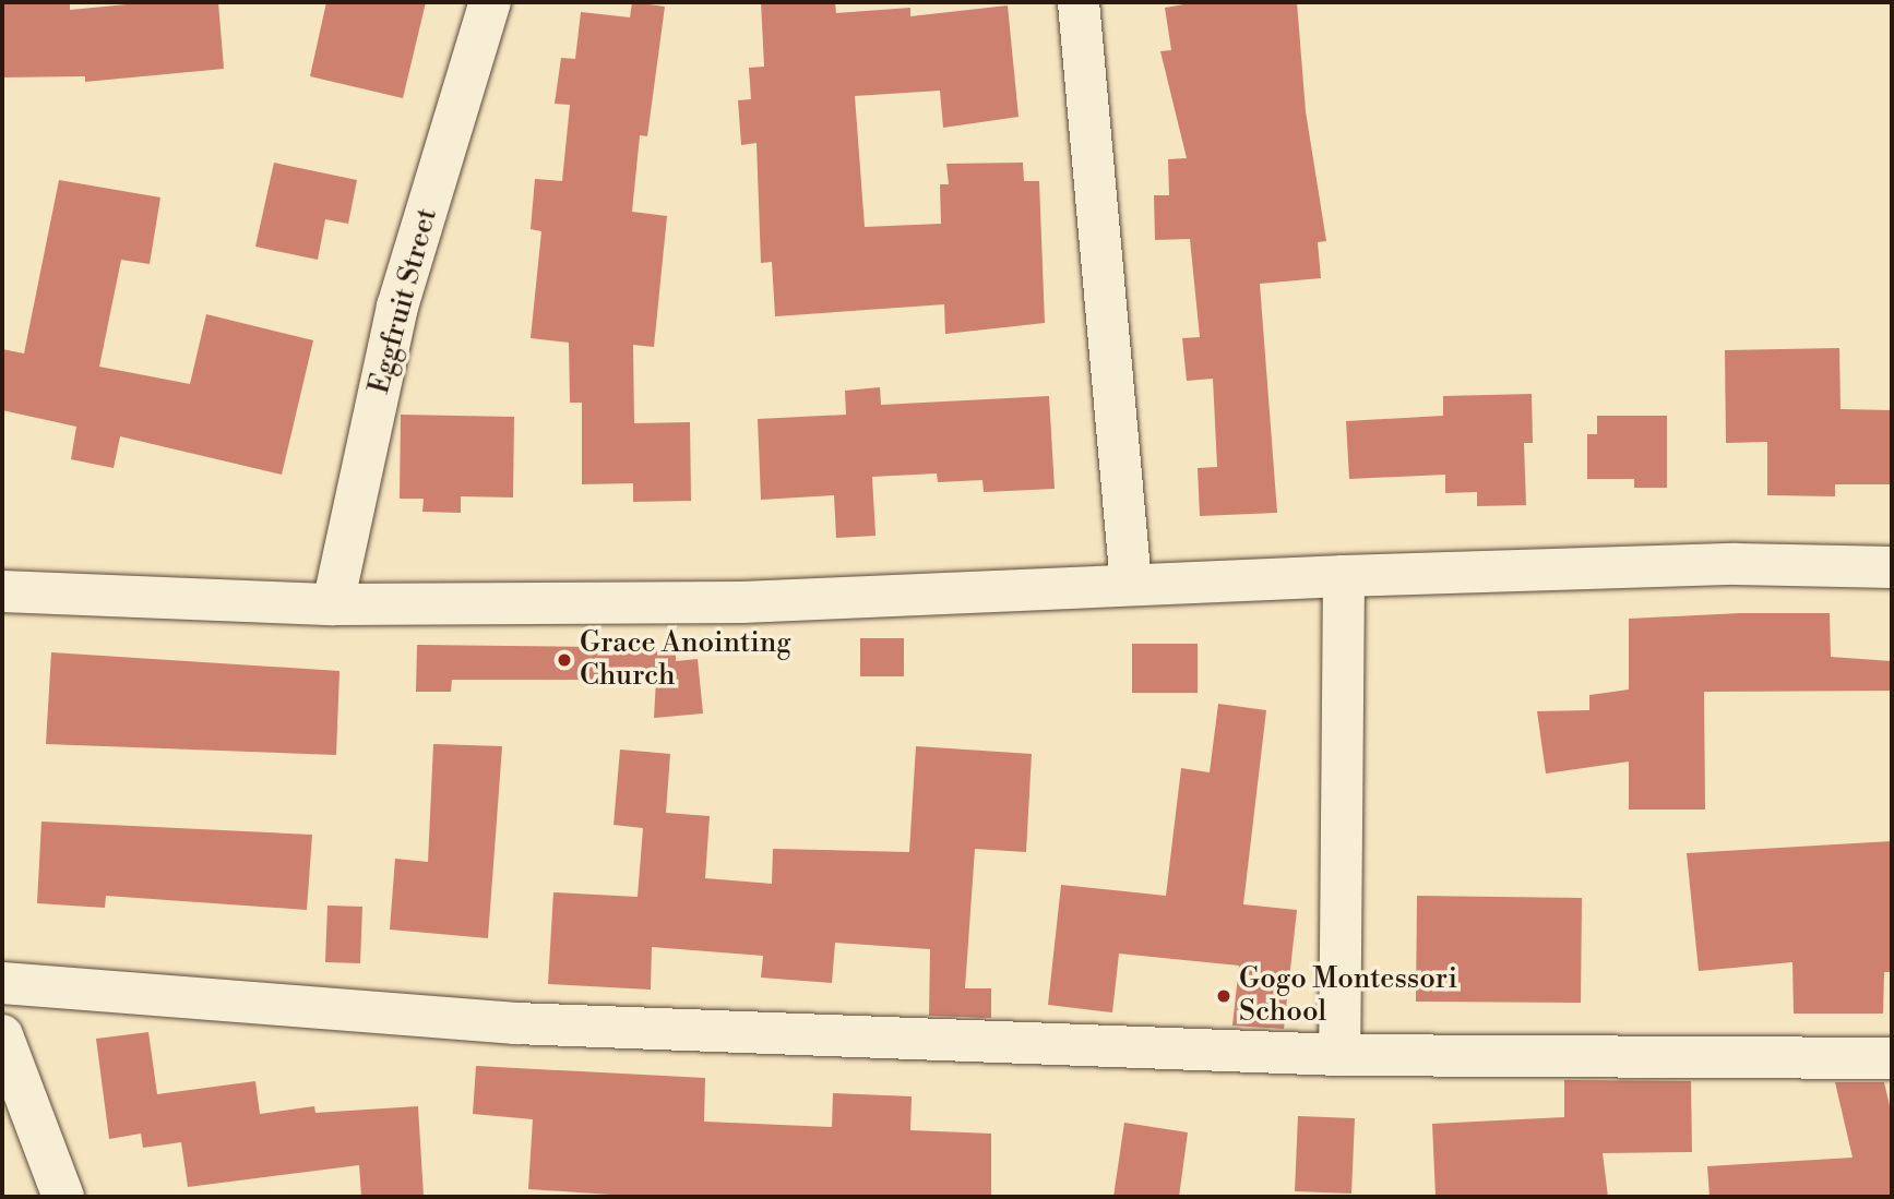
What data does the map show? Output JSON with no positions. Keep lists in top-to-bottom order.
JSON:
{
  "streets": {
    "street": ["Eggfruit Street"]
  },
  "places": ["Grace Anointing Church", "Gogo Montessori School"]
}
